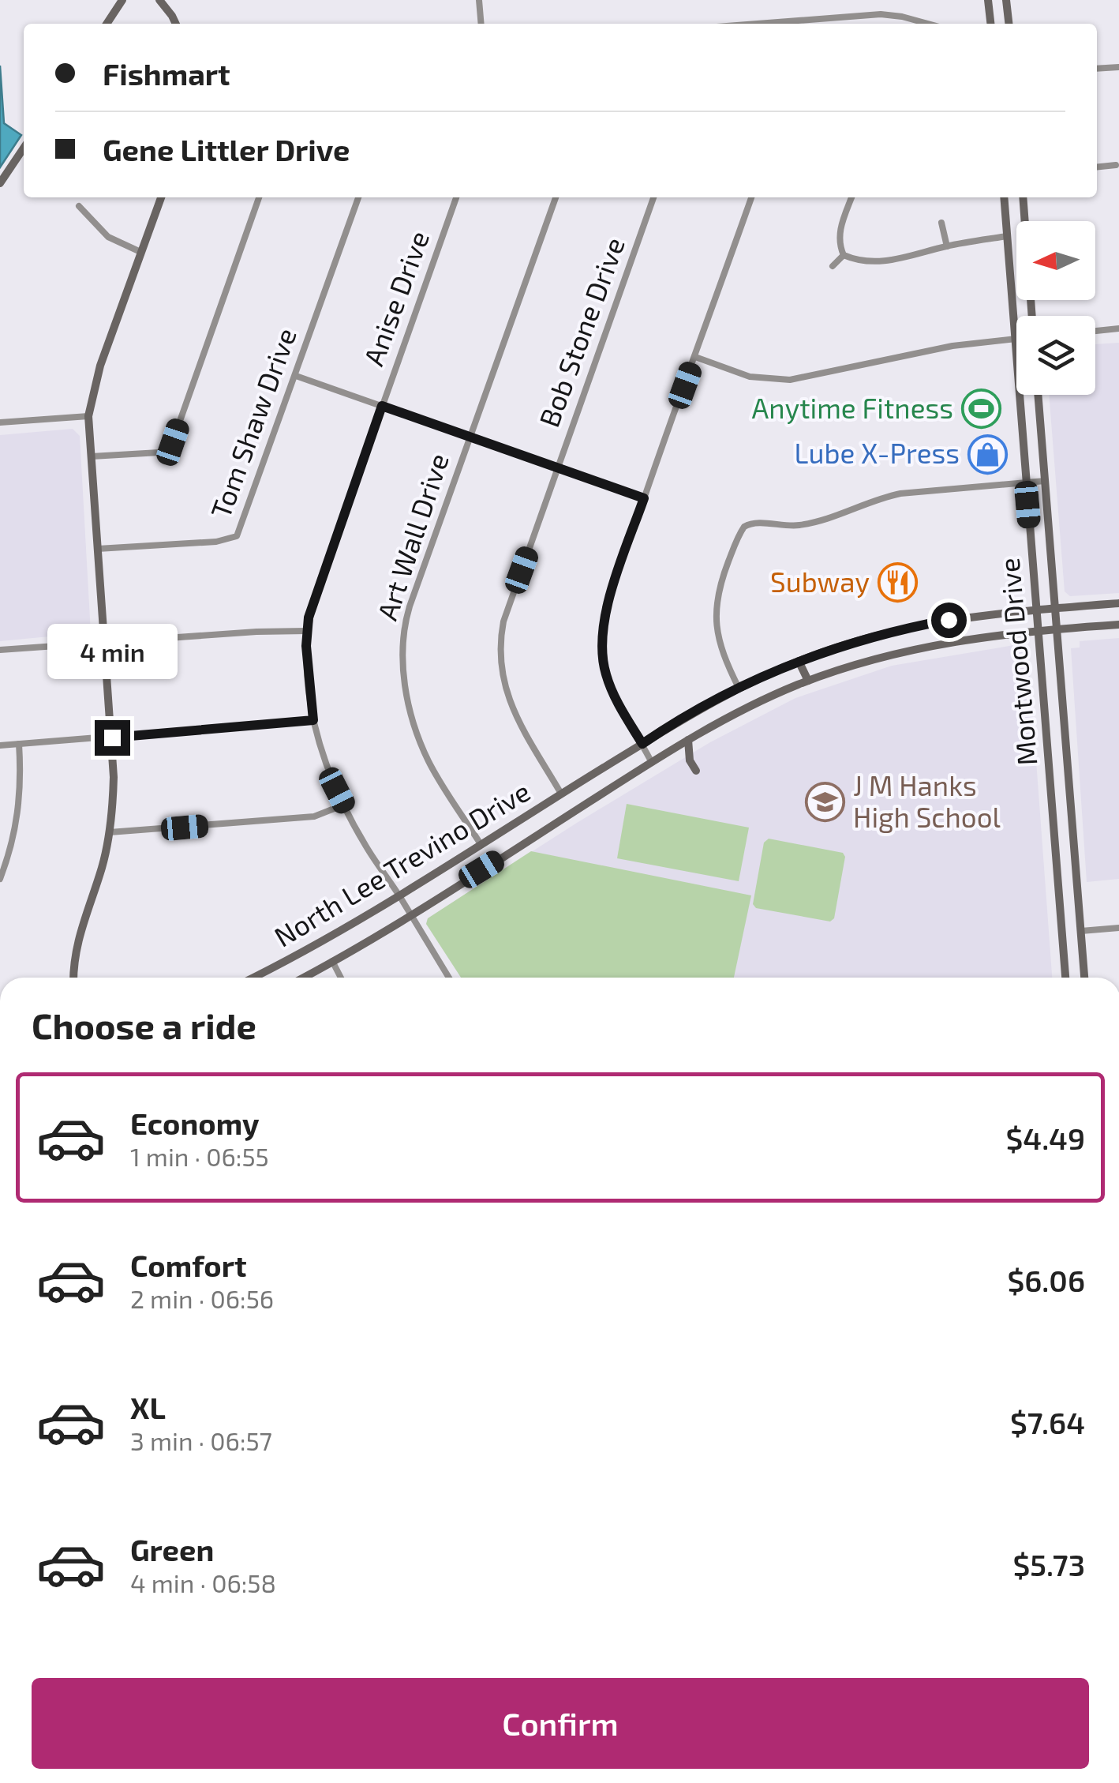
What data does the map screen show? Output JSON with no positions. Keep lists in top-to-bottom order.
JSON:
{
  "streets": {
    "main road": ["Montwood Drive", "North Lee Trevino Drive"],
    "street": [
      "Anise Drive",
      "Bob Stone Drive",
      "Tom Shaw Drive",
      "Art Wall Drive"
    ]
  },
  "crossings": [
    ["Anise Drive", "North Lee Trevino Drive"],
    ["Bob Stone Drive", "North Lee Trevino Drive"],
    ["Art Wall Drive", "North Lee Trevino Drive"],
    ["Montwood Drive", "North Lee Trevino Drive"]
  ],
  "places": {
    "sports": ["Anytime Fitness"],
    "shop": ["Lube X-Press"],
    "restaurant": ["Subway"],
    "school or university": ["J M Hanks High School"]
  },
  "north": "left",
  "page": {
    "banner": ["Fishmart", "Gene Littler Drive"],
    "bubble": "4 min",
    "heading": "Choose a ride",
    "list": [
      {
        "name": "Economy",
        "note": "1 min · 06:55",
        "value": "$4.49"
      },
      {
        "name": "Comfort",
        "note": "2 min · 06:56",
        "value": "$6.06"
      },
      {
        "name": "XL",
        "note": "3 min · 06:57",
        "value": "$7.64"
      },
      {
        "name": "Green",
        "note": "4 min · 06:58",
        "value": "$5.73"
      }
    ],
    "buttons": "Confirm"
  }
}
